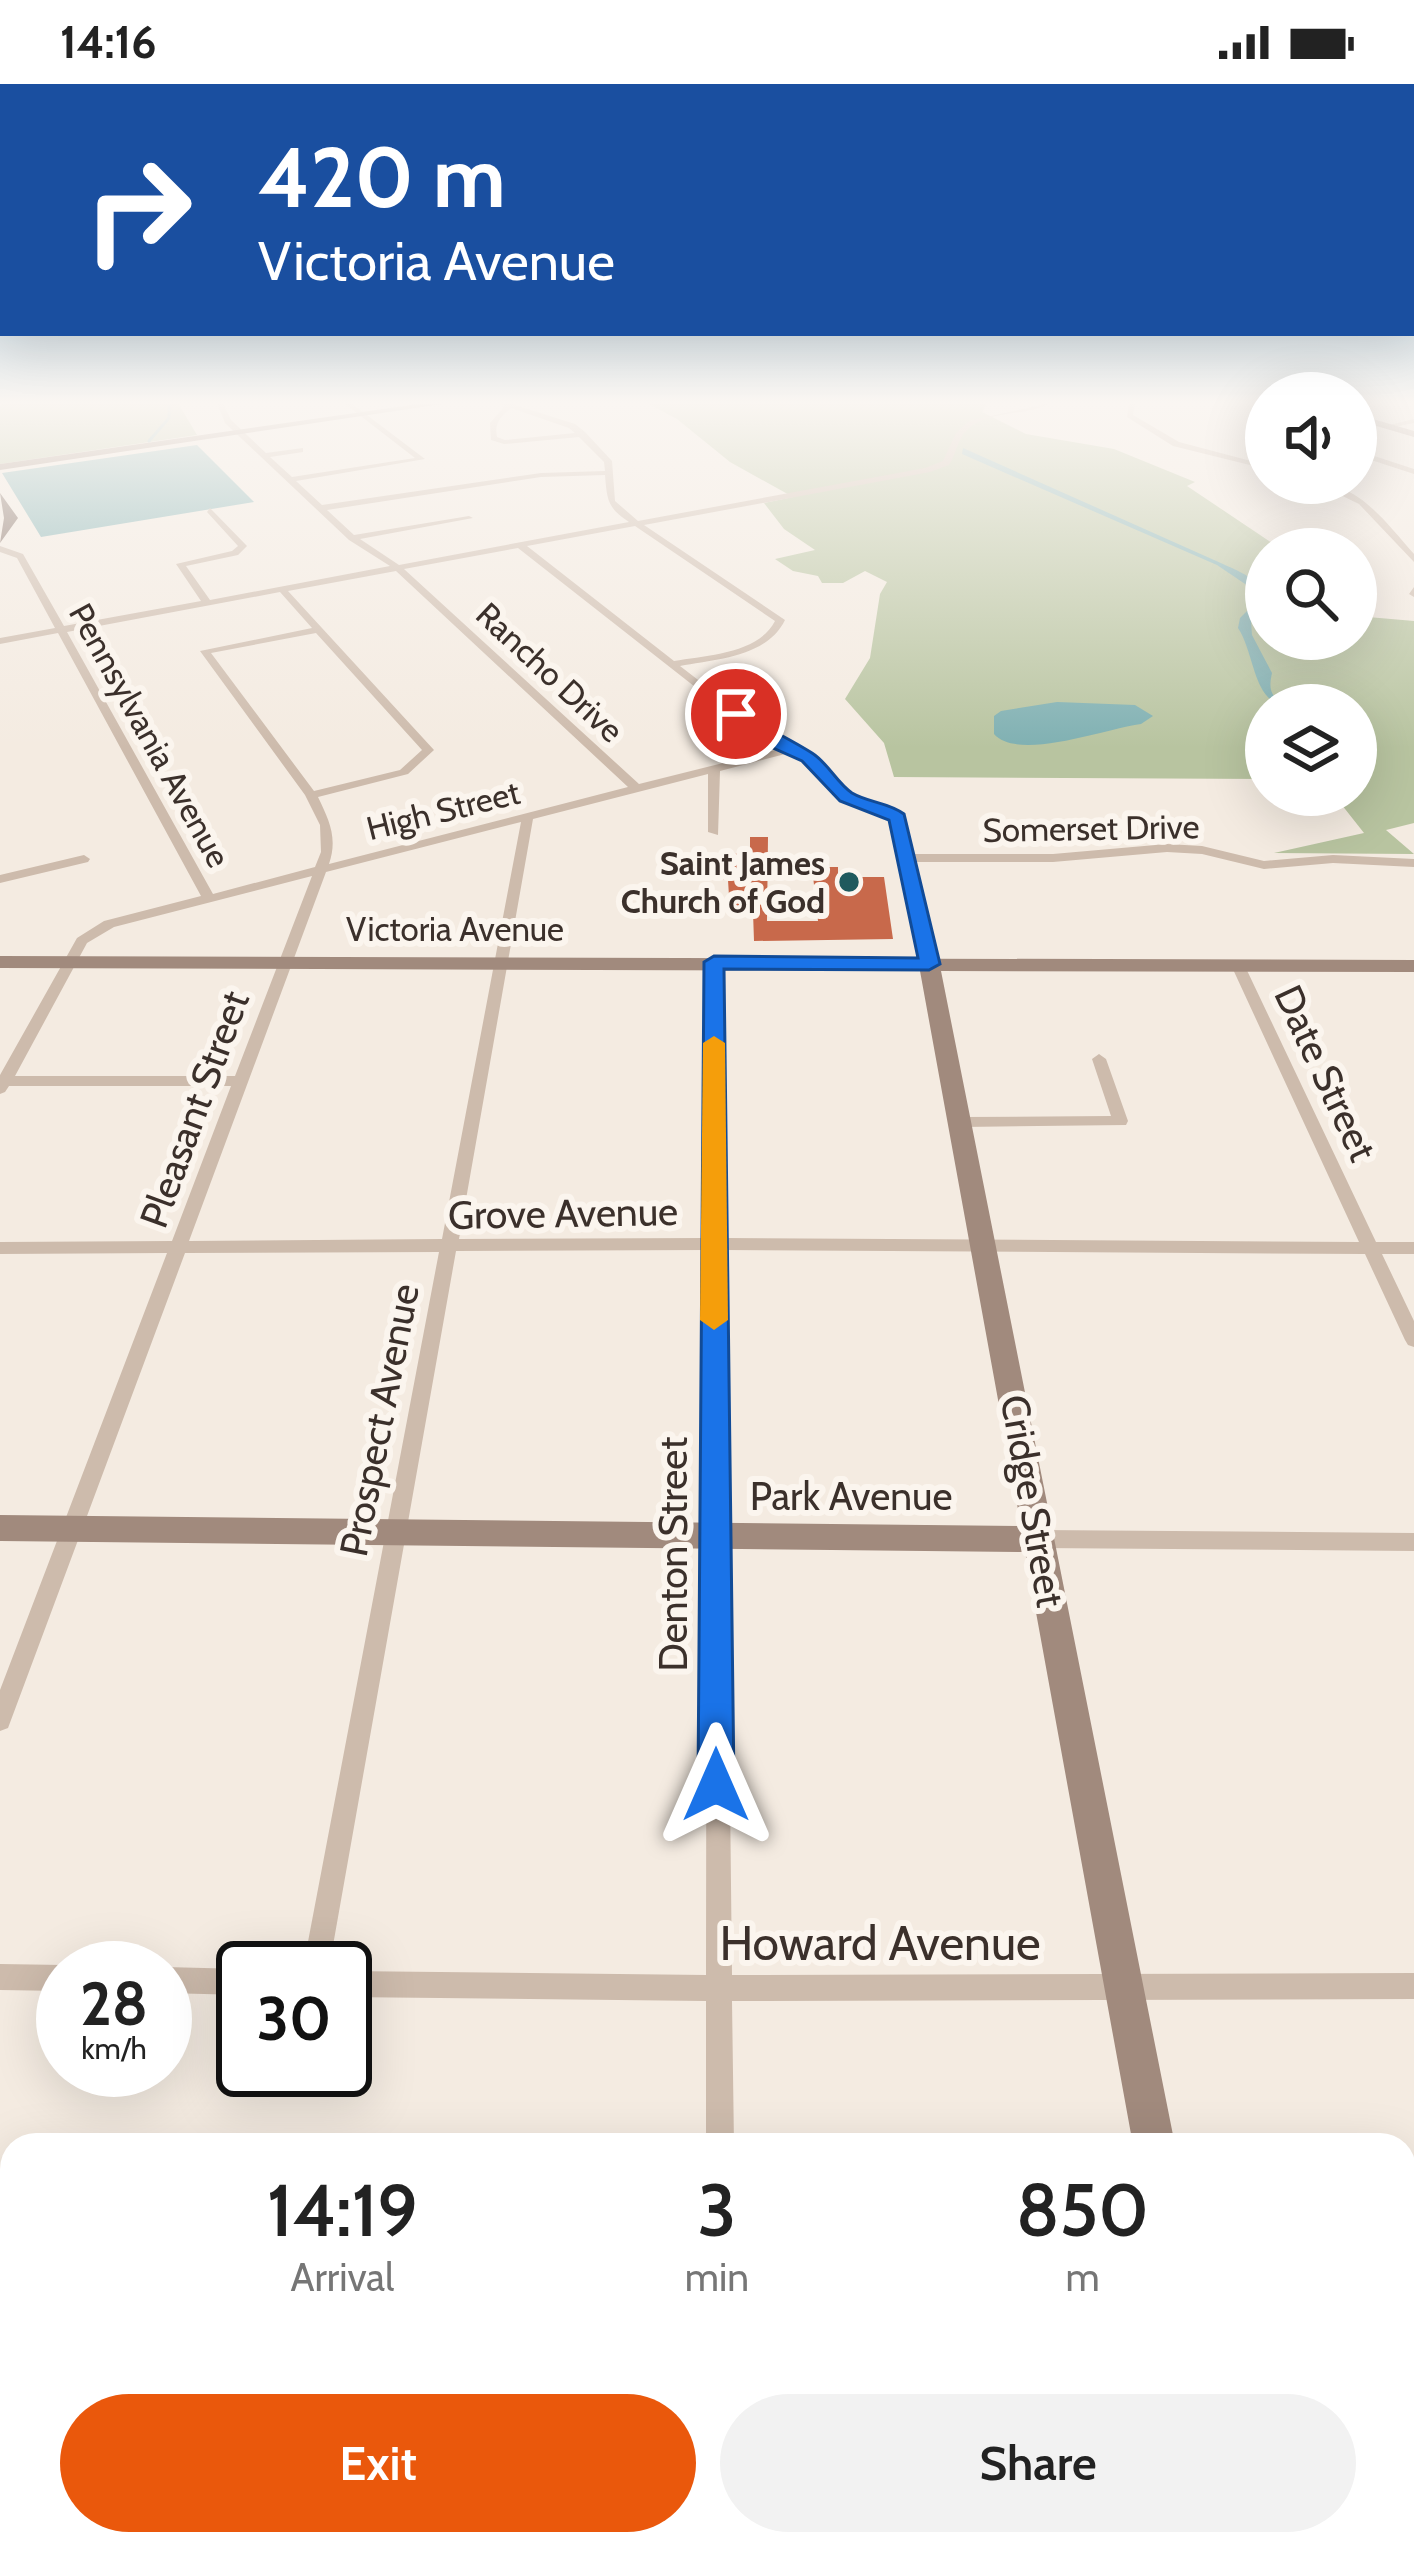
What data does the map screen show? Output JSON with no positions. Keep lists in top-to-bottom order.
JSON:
{
  "streets": {
    "street": [
      "Rancho Drive",
      "Pennsylvania Avenue",
      "High Street",
      "Somerset Drive",
      "Victoria Avenue",
      "Date Street",
      "Pleasant Street",
      "Grove Avenue",
      "Prospect Avenue",
      "Park Avenue",
      "Cridge Street",
      "Denton Street",
      "Howard Avenue"
    ]
  },
  "crossings": [
    ["Rancho Drive", "High Street"],
    ["Pennsylvania Avenue", "High Street"],
    ["High Street", "Victoria Avenue"],
    ["High Street", "Pleasant Street"],
    ["High Street", "Prospect Avenue"],
    ["High Street", "Cridge Street"],
    ["Somerset Drive", "Cridge Street"],
    ["Victoria Avenue", "Date Street"],
    ["Victoria Avenue", "Pleasant Street"],
    ["Victoria Avenue", "Prospect Avenue"],
    ["Victoria Avenue", "Cridge Street"],
    ["Victoria Avenue", "Denton Street"],
    ["Date Street", "Grove Avenue"],
    ["Pleasant Street", "Grove Avenue"],
    ["Pleasant Street", "Park Avenue"],
    ["Grove Avenue", "Prospect Avenue"],
    ["Grove Avenue", "Cridge Street"],
    ["Grove Avenue", "Denton Street"],
    ["Prospect Avenue", "Park Avenue"],
    ["Park Avenue", "Cridge Street"],
    ["Park Avenue", "Denton Street"],
    ["Cridge Street", "Howard Avenue"],
    ["Denton Street", "Howard Avenue"]
  ],
  "places": ["Saint James Church of God"],
  "page": {
    "status": "14:16",
    "turn": ["420 m", "Victoria Avenue"],
    "speed": "28 km/h",
    "limit": "30",
    "eta": [
      "14:19",
      "Arrival",
      "3",
      "min",
      "850",
      "m"
    ],
    "buttons": ["Exit", "Share"]
  }
}
